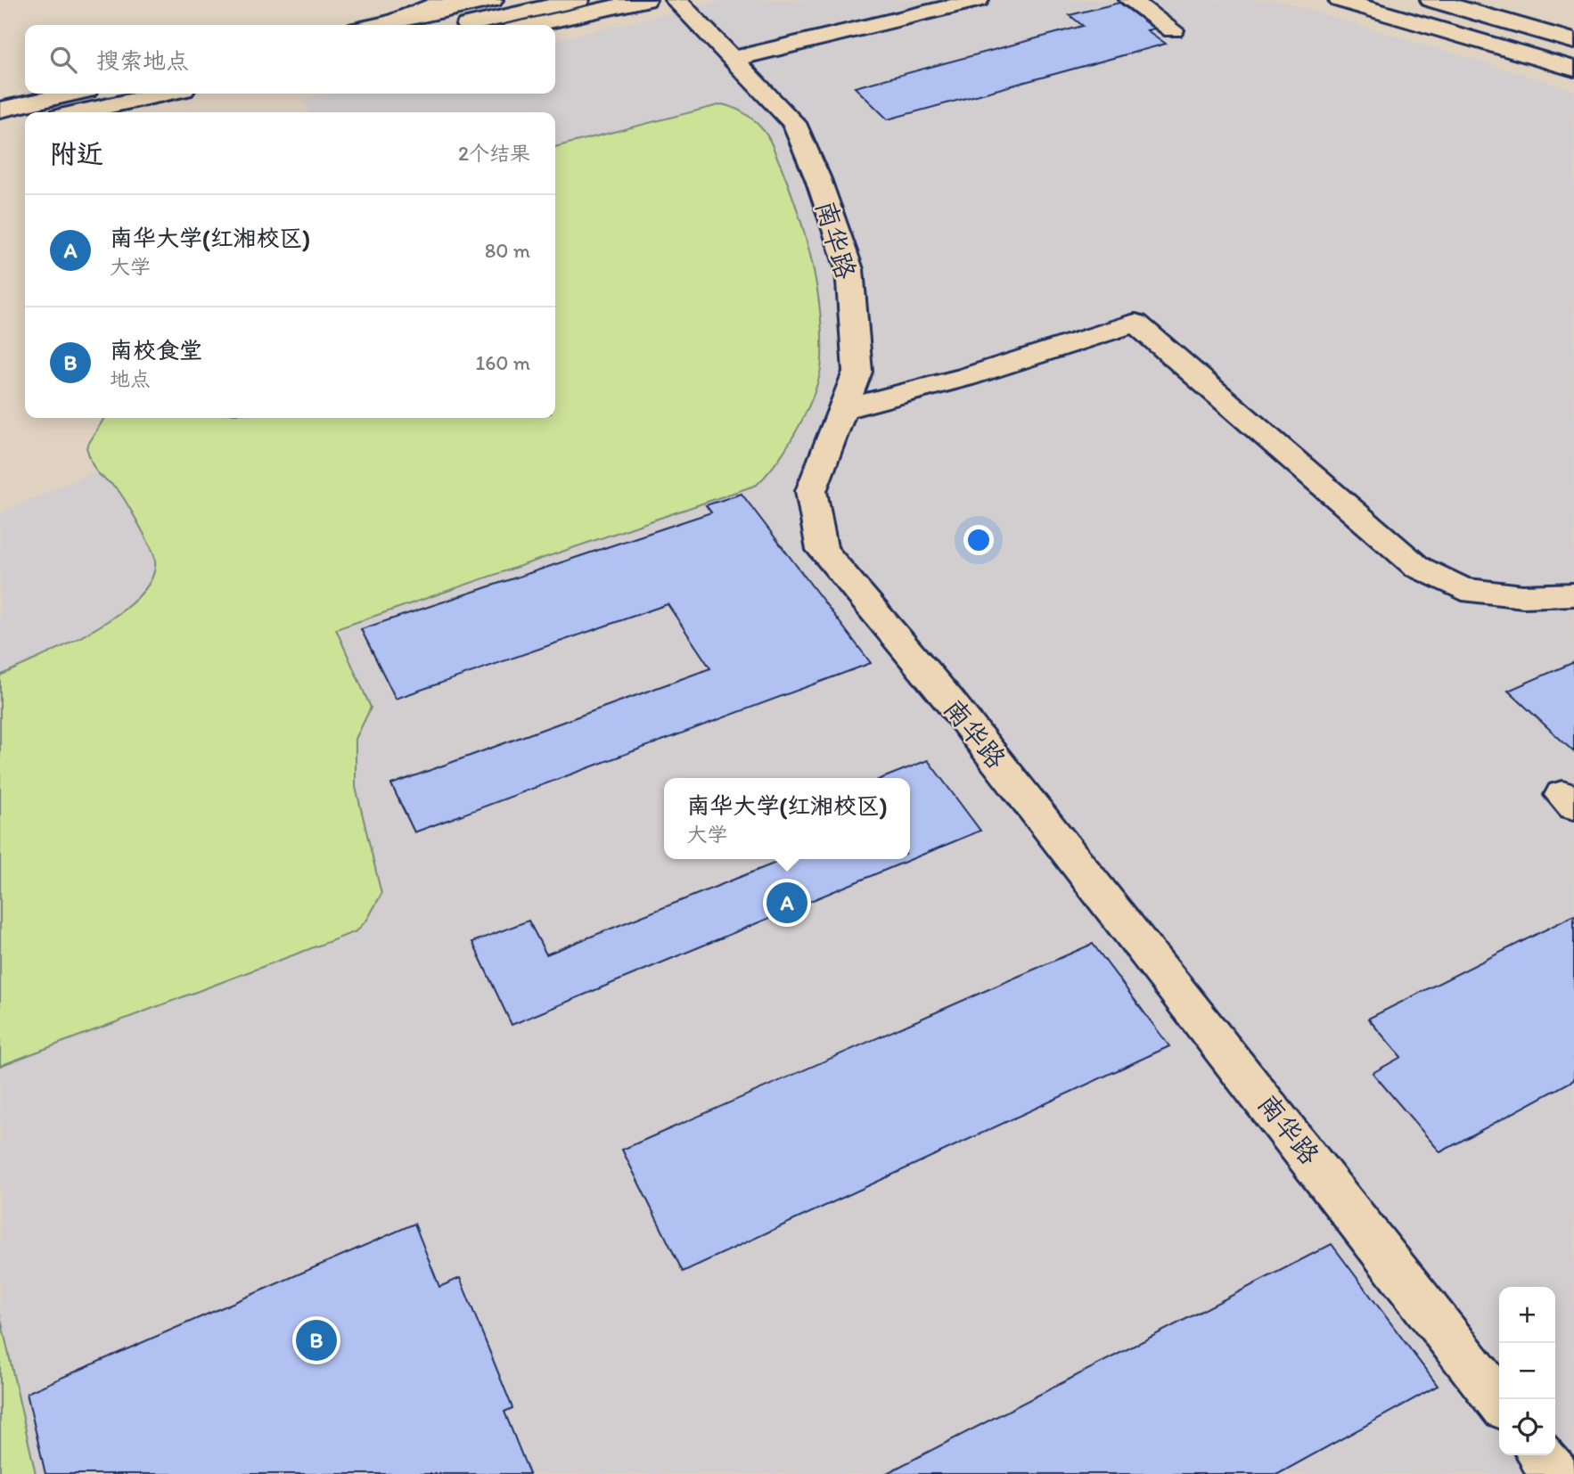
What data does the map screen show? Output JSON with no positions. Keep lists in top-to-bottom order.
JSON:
{
  "streets": {
    "main road": ["南华路"]
  },
  "page": {
    "search": "搜索地点",
    "heading": ["附近", "2个结果"],
    "list": [
      {
        "mark": "A",
        "name": "南华大学(红湘校区)",
        "note": "大学",
        "value": "80 m"
      },
      {
        "mark": "B",
        "name": "南校食堂",
        "note": "地点",
        "value": "160 m"
      }
    ],
    "popup": ["南华大学(红湘校区)", "大学"],
    "pins": ["A", "B"],
    "map_buttons": ["+", "−"]
  }
}
